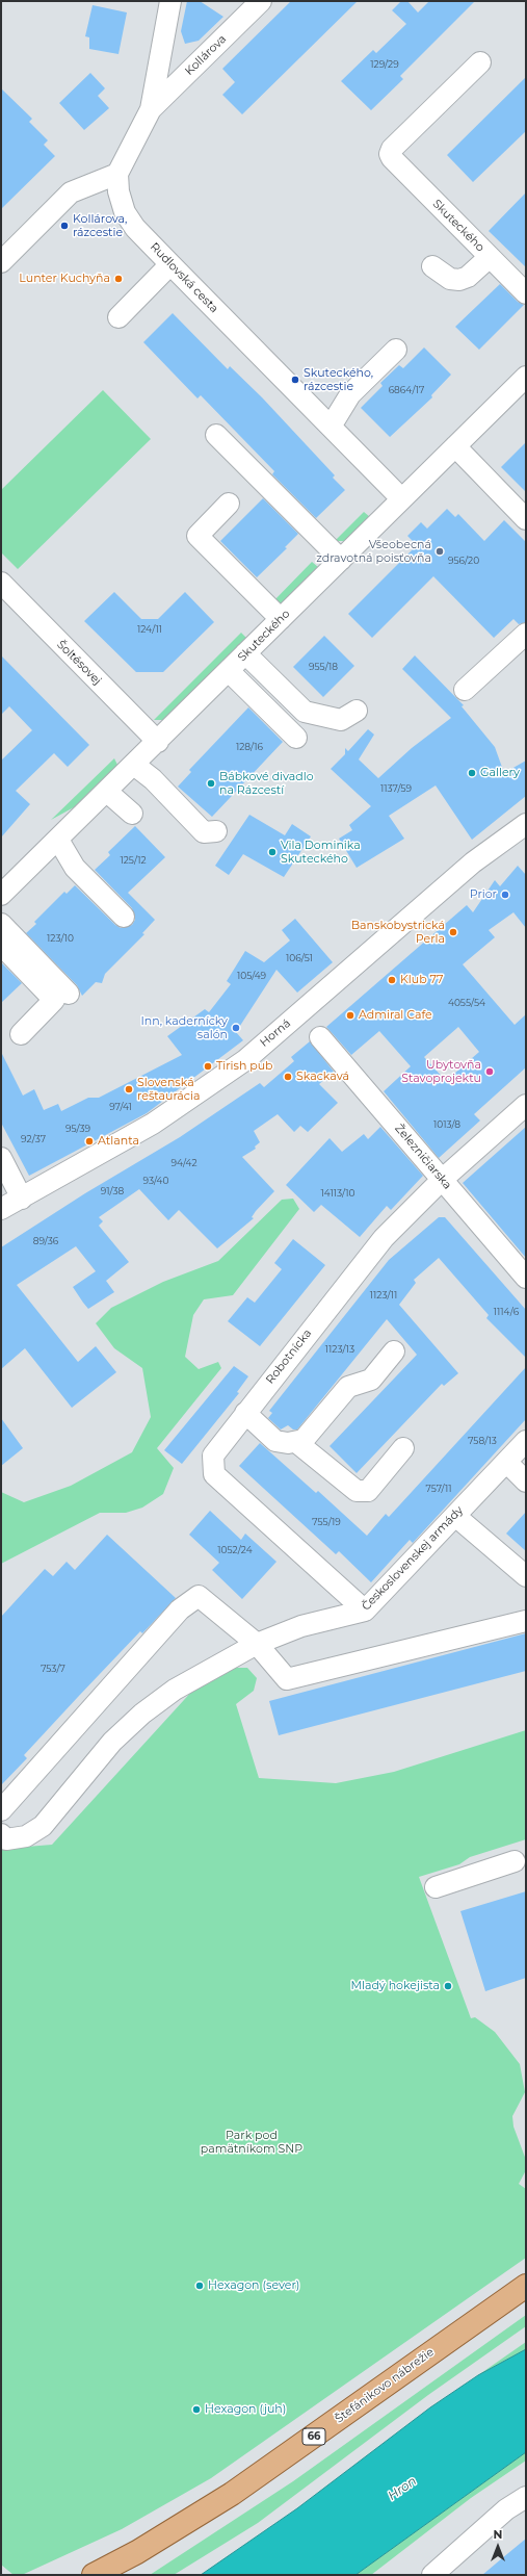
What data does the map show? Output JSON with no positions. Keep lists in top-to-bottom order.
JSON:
{
  "streets": {
    "main road": ["Štefánikovo nábrežie", "66"],
    "street": [
      "Kollárova",
      "Skuteckého",
      "Rudlovská cesta",
      "Šoltésovej",
      "Horná",
      "Železničiarska",
      "Robotnícka",
      "Československej armády"
    ]
  },
  "crossings": [
    ["Skuteckého", "Rudlovská cesta"],
    ["Skuteckého", "Šoltésovej"],
    ["Železničiarska", "Robotnícka"],
    ["Robotnícka", "Československej armády"]
  ],
  "water": ["Hron"],
  "parks": ["Park pod pamätníkom SNP"],
  "places": [
    "Kollárova, rázcestie",
    "Lunter Kuchyňa",
    "Skuteckého, rázcestie",
    "Všeobecná zdravotná poisťovňa",
    "Gallery",
    "Bábkové divadlo na Rázcestí",
    "Vila Dominika Skuteckého",
    "Prior",
    "Banskobystrická Perla",
    "Klub 77",
    "Admiral Cafe",
    "Inn, kadernícky salón",
    "Tirish pub",
    "Ubytovňa Stavoprojektu",
    "Skackavá",
    "Slovenská reštaurácia",
    "Atlanta",
    "Mladý hokejista",
    "Hexagon (sever)",
    "Hexagon (juh)"
  ],
  "house_numbers": [
    "129/29",
    "6864/17",
    "956/20",
    "124/11",
    "955/18",
    "128/16",
    "1137/59",
    "125/12",
    "123/10",
    "106/51",
    "105/49",
    "4055/54",
    "97/41",
    "1013/8",
    "95/39",
    "92/37",
    "94/42",
    "93/40",
    "91/38",
    "14113/10",
    "89/36",
    "1123/11",
    "1114/6",
    "1123/13",
    "758/13",
    "757/11",
    "755/19",
    "1052/24",
    "753/7"
  ],
  "north": "top"
}
